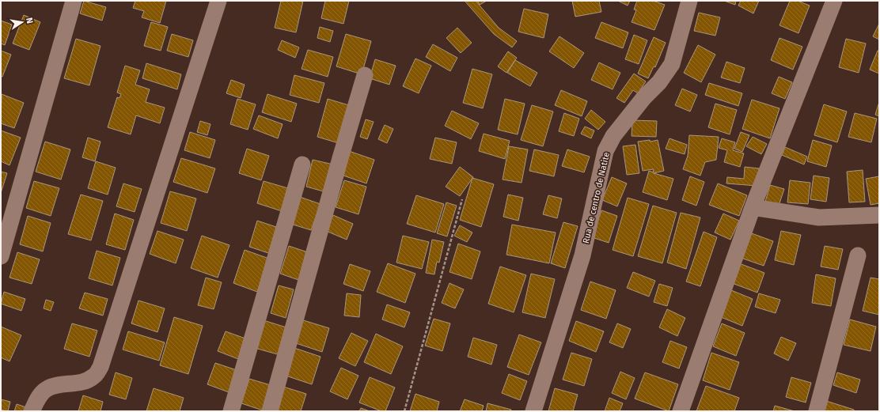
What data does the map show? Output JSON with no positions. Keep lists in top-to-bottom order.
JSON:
{
  "streets": {
    "street": ["Rua de centro de Natite"]
  },
  "north": "right"
}
